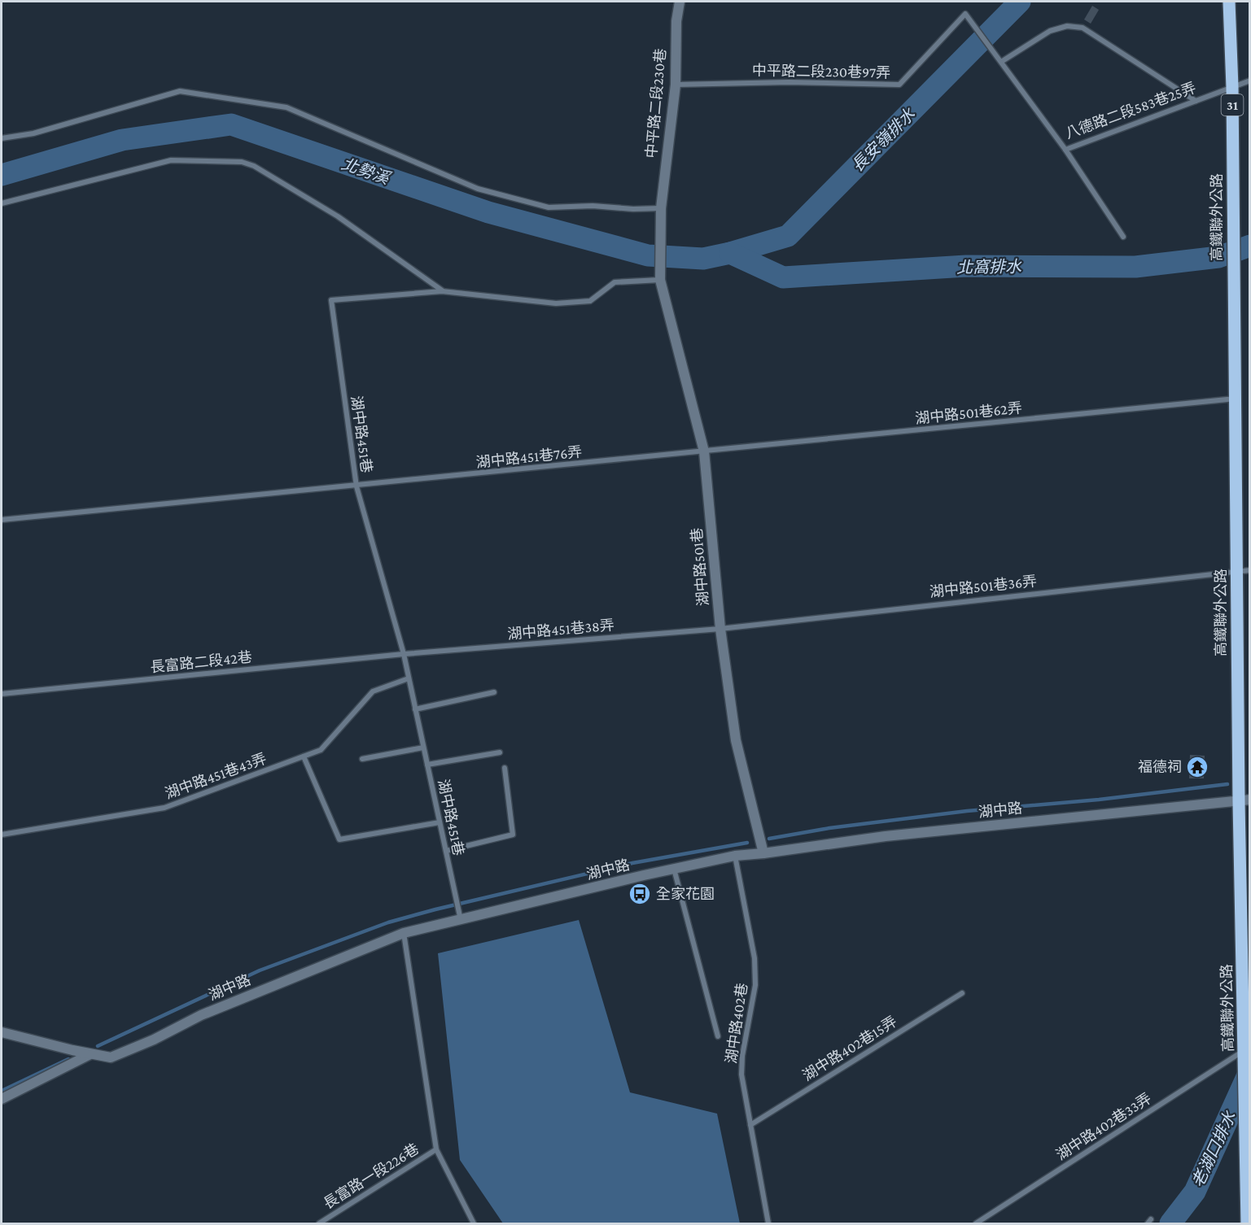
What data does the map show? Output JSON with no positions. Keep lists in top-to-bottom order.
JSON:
{
  "streets": {
    "main road": ["31", "高鐵聯外公路"],
    "street": ["中平路二段230巷", "湖中路501巷", "湖中路"],
    "lane": [
      "中平路二段230巷97弄",
      "八德路二段583巷25弄",
      "湖中路501巷62弄",
      "湖中路451巷",
      "湖中路451巷76弄",
      "湖中路501巷36弄",
      "湖中路451巷38弄",
      "長富路二段42巷",
      "湖中路451巷43弄",
      "湖中路402巷",
      "湖中路402巷15弄",
      "湖中路402巷33弄",
      "長富路一段226巷"
    ]
  },
  "crossings": [
    ["中平路二段230巷97弄", "中平路二段230巷"],
    ["中平路二段230巷97弄", "八德路二段583巷25弄"],
    ["中平路二段230巷", "湖中路451巷"],
    ["中平路二段230巷", "湖中路501巷"],
    ["八德路二段583巷25弄", "高鐵聯外公路"],
    ["高鐵聯外公路", "湖中路501巷62弄"],
    ["高鐵聯外公路", "湖中路501巷36弄"],
    ["高鐵聯外公路", "湖中路"],
    ["高鐵聯外公路", "湖中路402巷33弄"],
    ["湖中路501巷62弄", "湖中路451巷76弄"],
    ["湖中路501巷62弄", "湖中路501巷"],
    ["湖中路451巷", "湖中路451巷76弄"],
    ["湖中路451巷", "湖中路501巷"],
    ["湖中路451巷", "湖中路451巷38弄"],
    ["湖中路451巷", "長富路二段42巷"],
    ["湖中路451巷", "湖中路451巷43弄"],
    ["湖中路451巷", "湖中路"],
    ["湖中路451巷76弄", "湖中路501巷"],
    ["湖中路501巷", "湖中路501巷36弄"],
    ["湖中路501巷", "湖中路451巷38弄"],
    ["湖中路501巷", "湖中路"],
    ["湖中路501巷36弄", "湖中路451巷38弄"],
    ["湖中路451巷38弄", "長富路二段42巷"],
    ["湖中路", "湖中路402巷"],
    ["湖中路402巷", "湖中路402巷15弄"]
  ],
  "water": [
    "長安嶺排水",
    "北勢溪",
    "北窩排水",
    "老湖口排水"
  ],
  "places": {
    "temple": ["福德祠"],
    "bus stop": ["全家花園"]
  }
}
